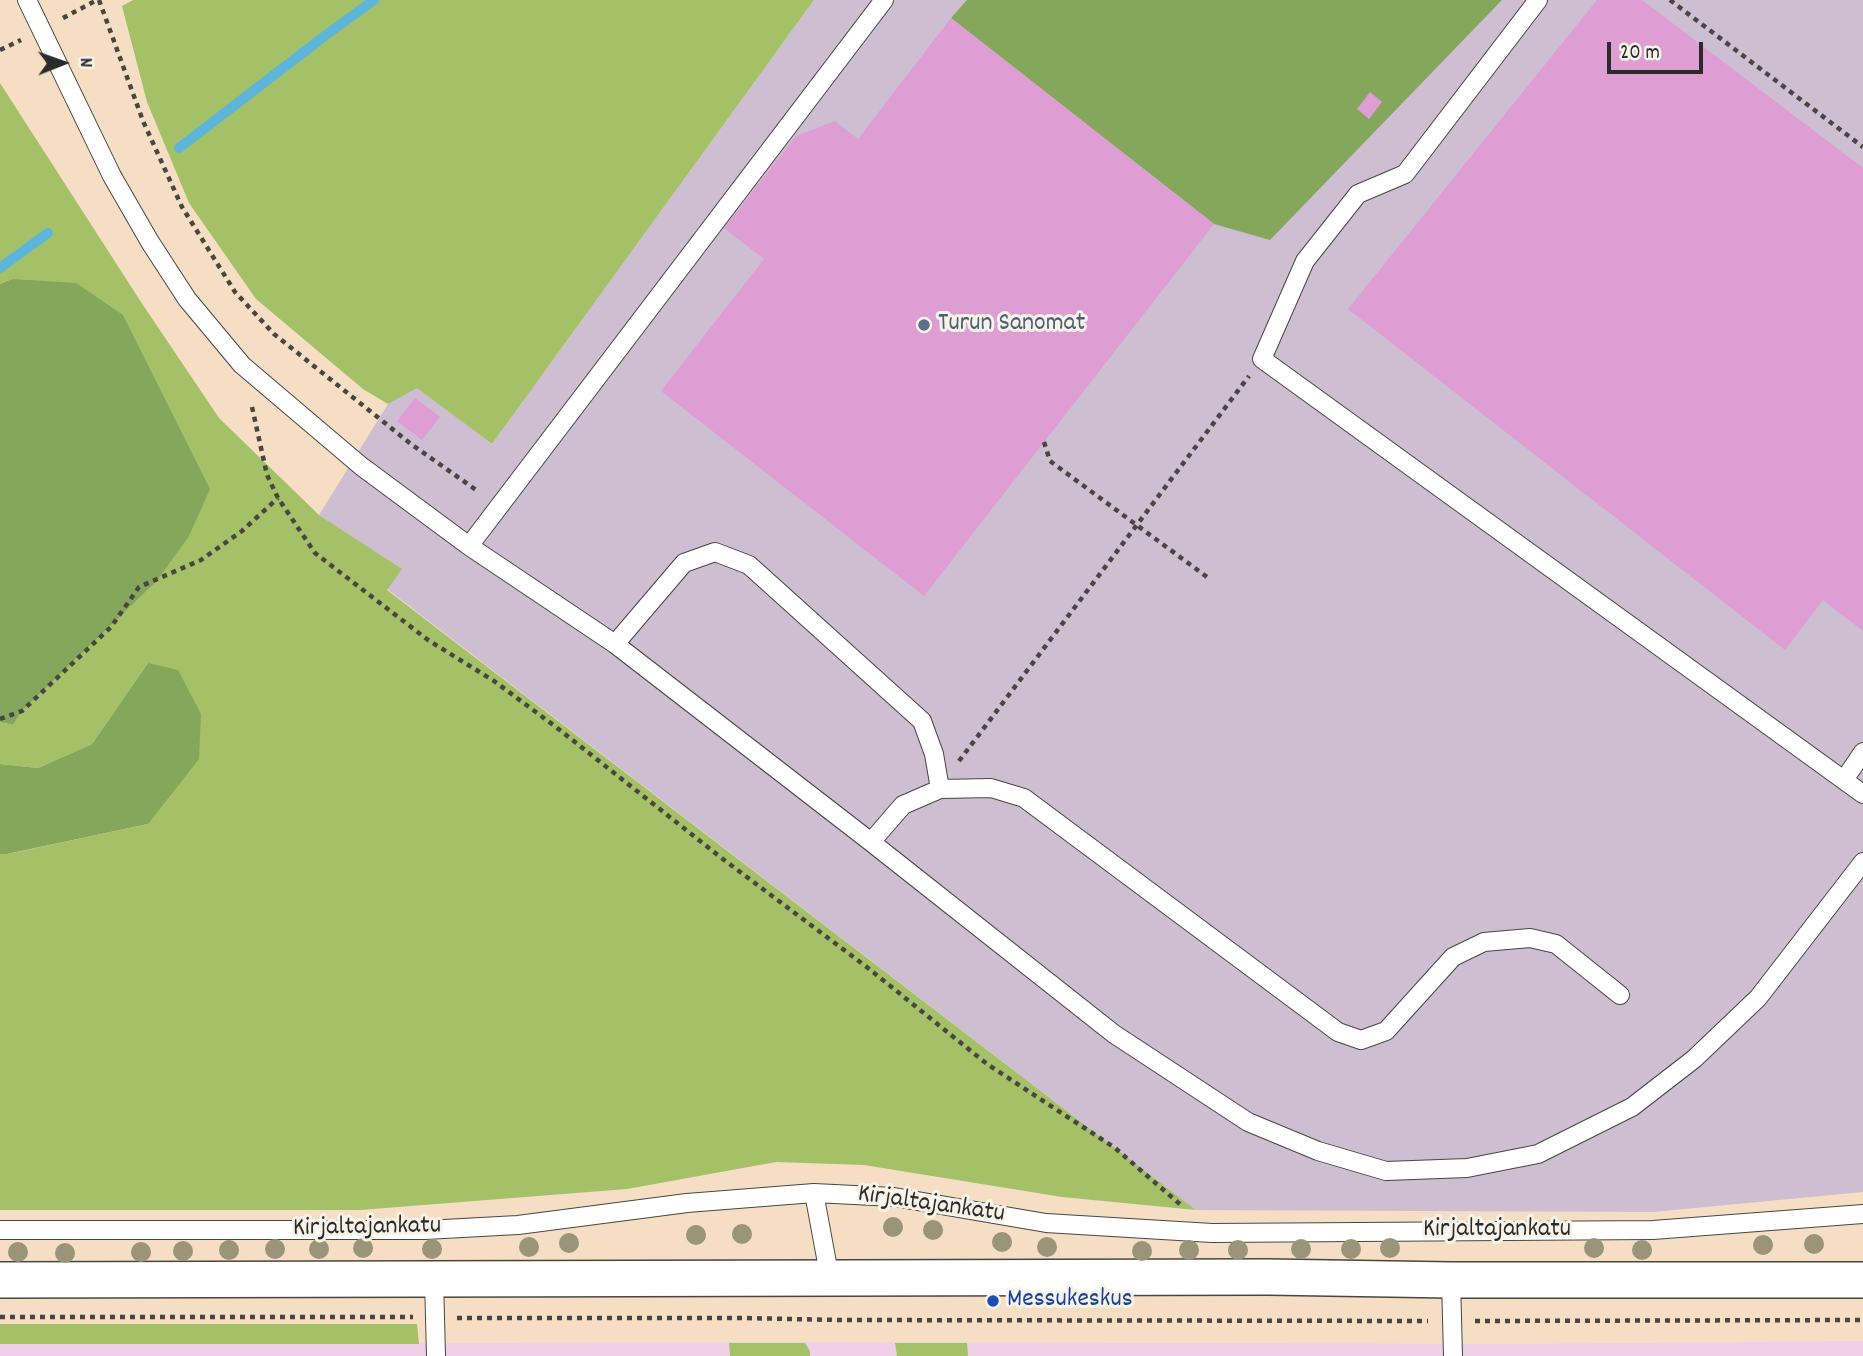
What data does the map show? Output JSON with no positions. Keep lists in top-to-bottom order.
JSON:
{
  "streets": {
    "street": ["Kirjaltajankatu"]
  },
  "places": ["Turun Sanomat", "Messukeskus"],
  "scale_bar": "20 m",
  "north": "right"
}
